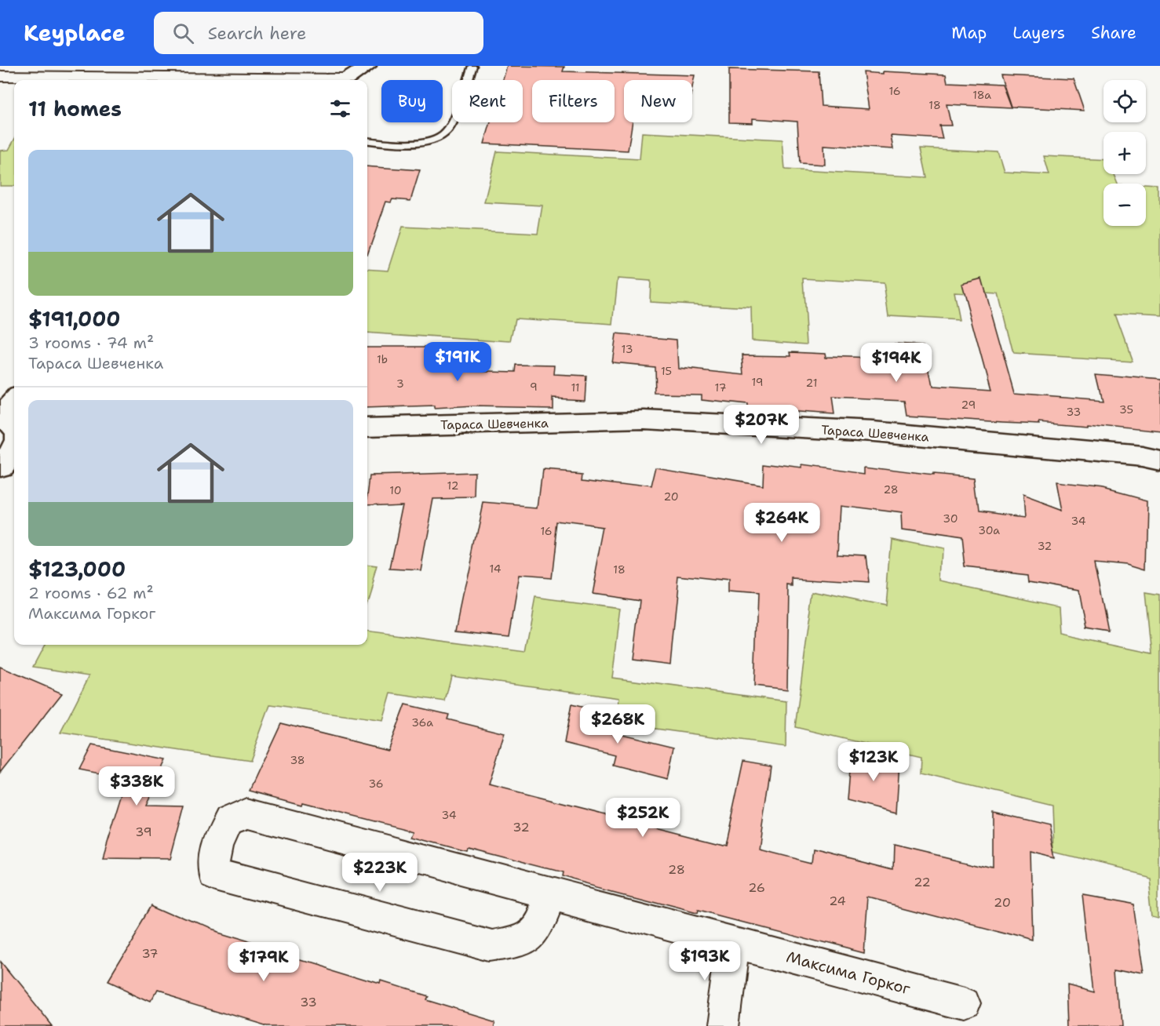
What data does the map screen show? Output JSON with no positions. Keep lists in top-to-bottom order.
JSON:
{
  "streets": {
    "street": ["Тараса Шевченка", "Максима Горког"]
  },
  "house_numbers": [
    "16",
    "18a",
    "18",
    "13",
    "1b",
    "15",
    "19",
    "21",
    "3",
    "9",
    "11",
    "17",
    "29",
    "35",
    "33",
    "12",
    "28",
    "10",
    "20",
    "30",
    "34",
    "30a",
    "16",
    "32",
    "14",
    "18",
    "36a",
    "38",
    "36",
    "34",
    "32",
    "39",
    "28",
    "22",
    "26",
    "24",
    "20",
    "37",
    "33"
  ],
  "page": {
    "header": "Keyplace",
    "search": "Search here",
    "nav": ["Map", "Layers", "Share"],
    "map_buttons": ["+", "−"],
    "chip": [
      "Buy",
      "Rent",
      "Filters",
      "New"
    ],
    "heading": "11 homes",
    "list": [
      {
        "name": "$191,000",
        "note": "3 rooms · 74 m² · Тараса Шевченка"
      },
      {
        "name": "$123,000",
        "note": "2 rooms · 62 m² · Максима Горког"
      }
    ],
    "price": [
      "$191K",
      "$194K",
      "$207K",
      "$264K",
      "$268K",
      "$123K",
      "$338K",
      "$252K",
      "$223K",
      "$193K",
      "$179K"
    ]
  }
}
